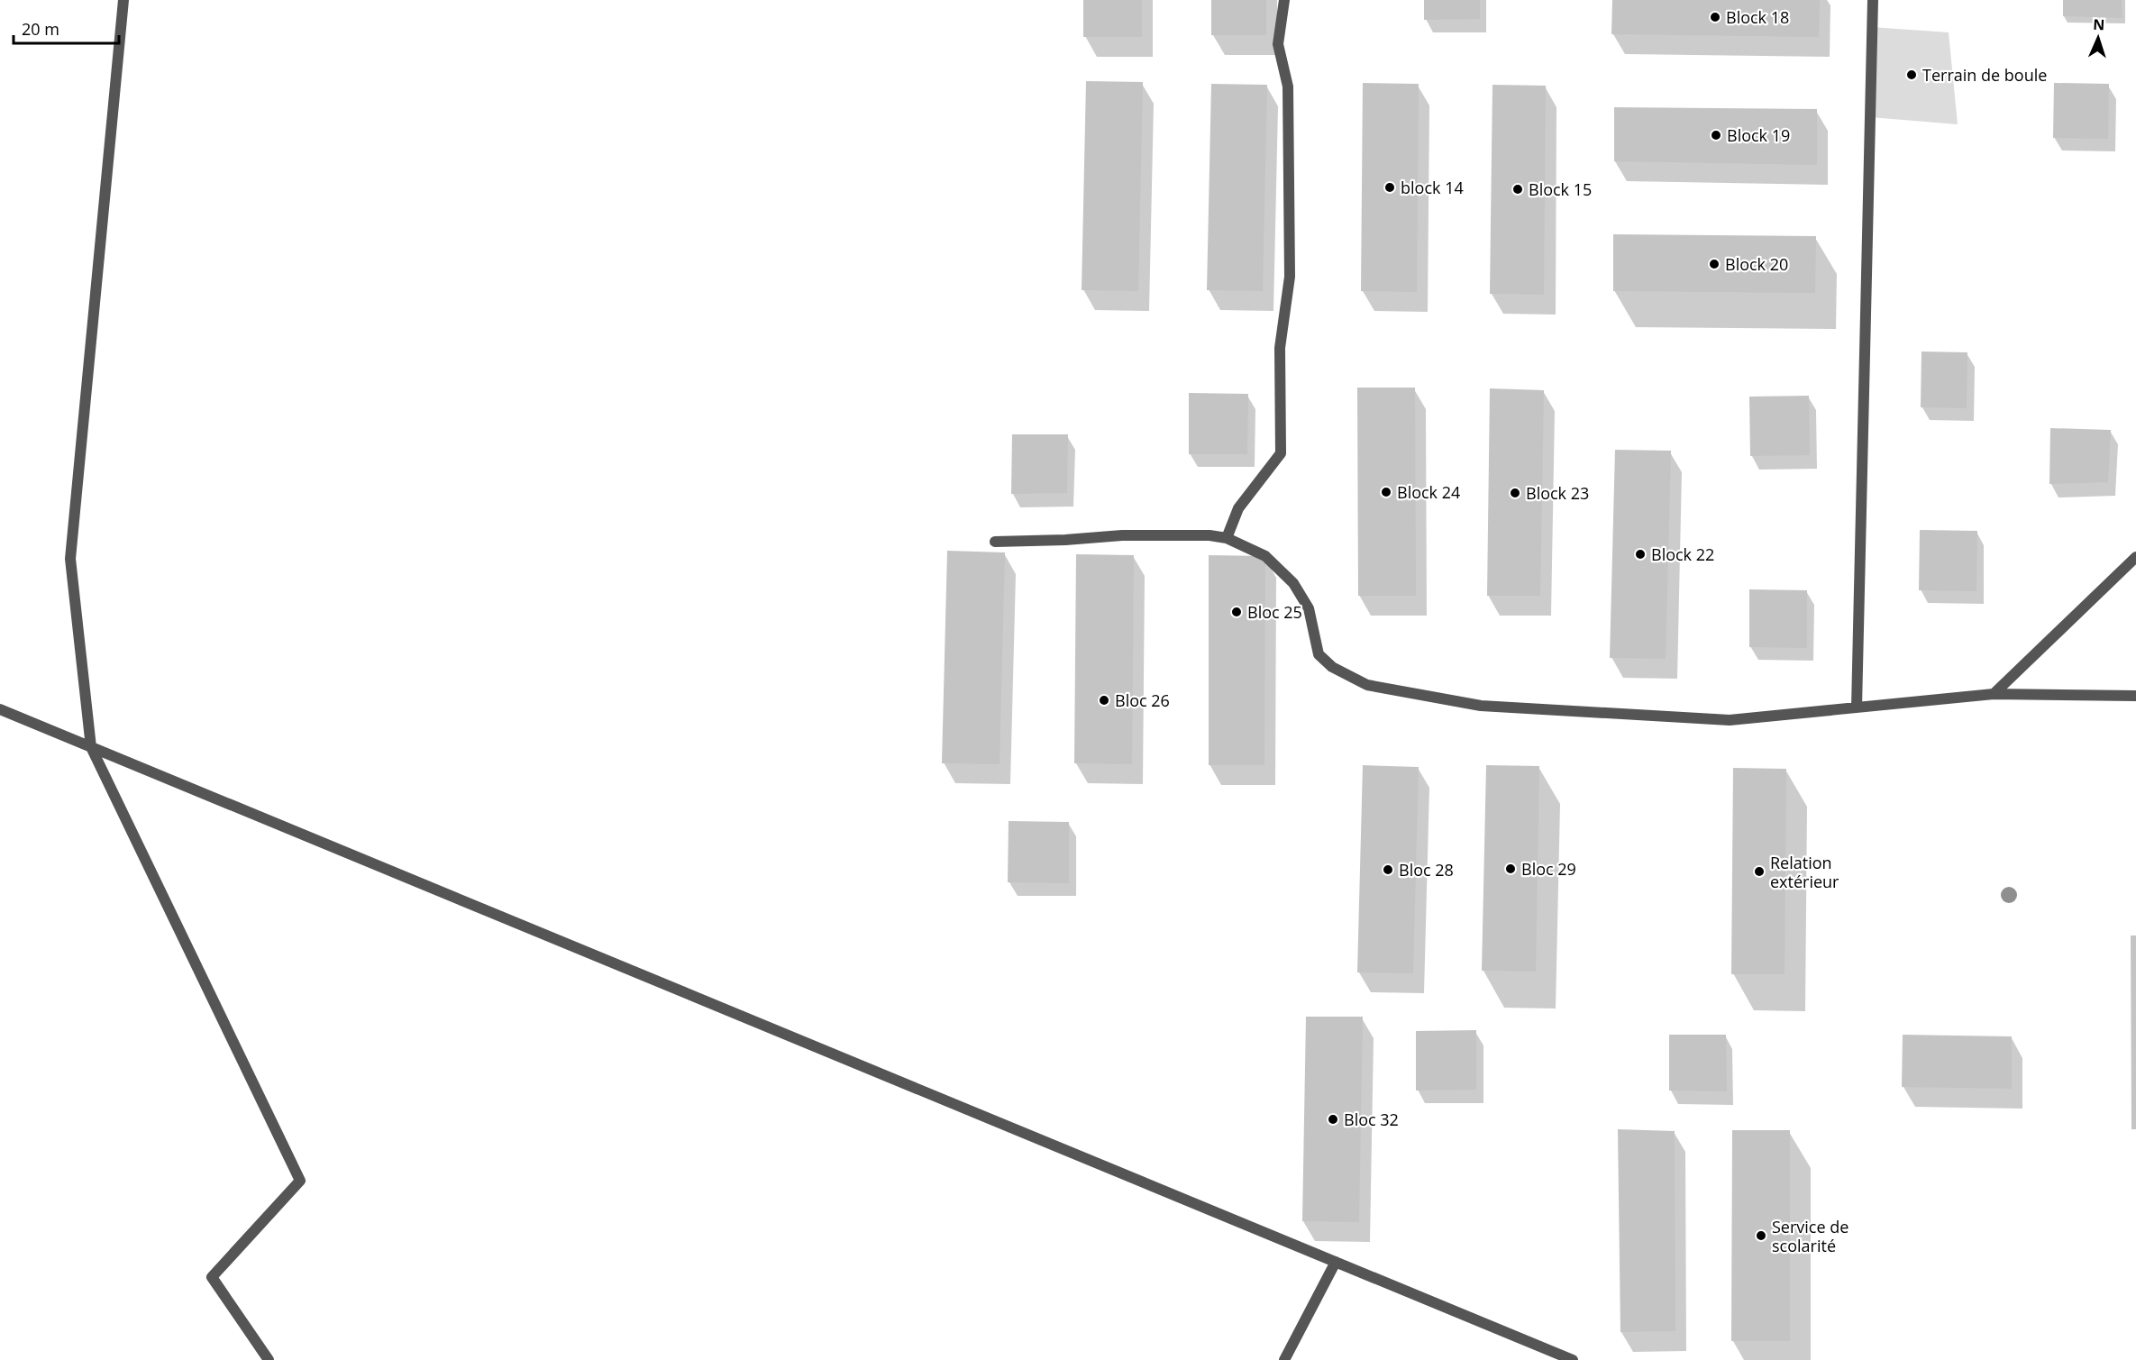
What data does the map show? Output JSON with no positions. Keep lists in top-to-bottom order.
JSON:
{
  "places": [
    "Block 18",
    "Terrain de boule",
    "Block 19",
    "block 14",
    "Block 15",
    "Block 20",
    "Block 24",
    "Block 23",
    "Block 22",
    "Bloc 25",
    "Bloc 26",
    "Bloc 29",
    "Bloc 28",
    "Relation extérieur",
    "Bloc 32",
    "Service de scolarité"
  ],
  "scale_bar": "20 m",
  "north": "top"
}
